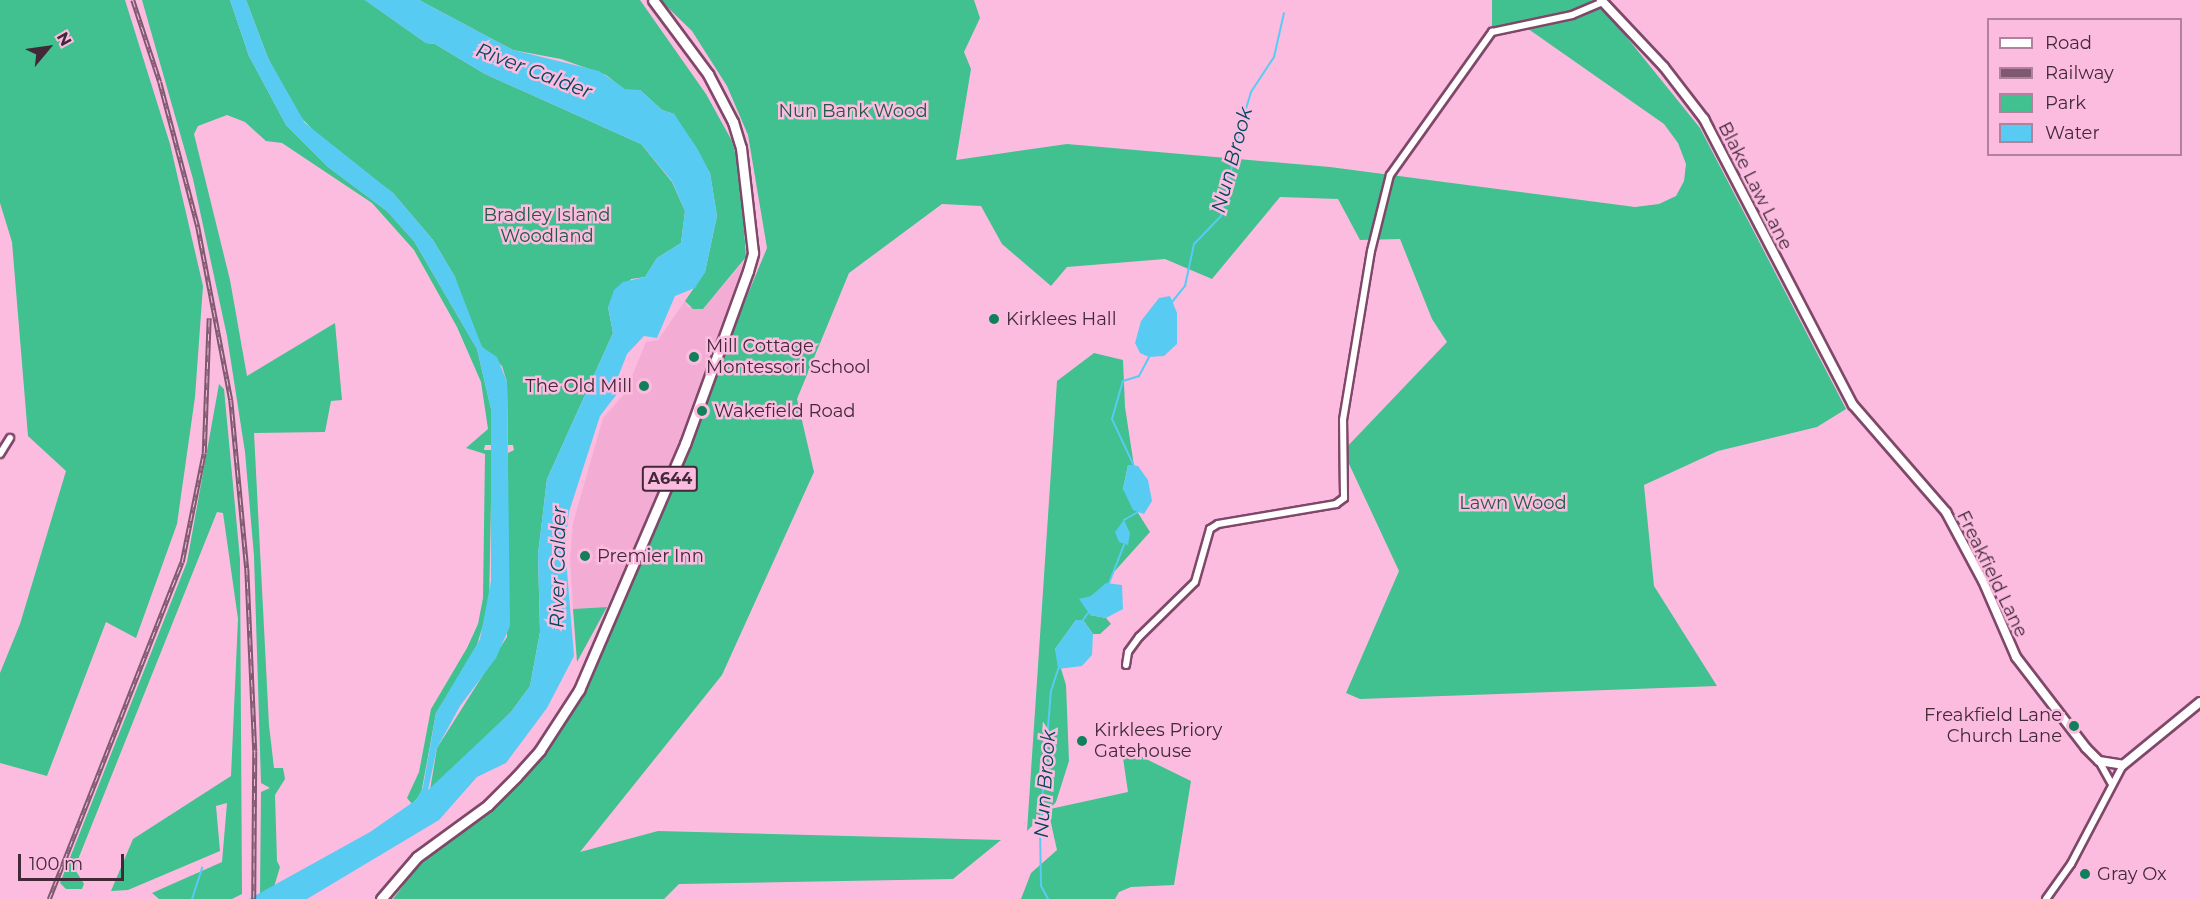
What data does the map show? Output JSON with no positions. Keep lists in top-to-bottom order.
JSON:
{
  "streets": {
    "highway": ["A644"],
    "street": ["Blake Law Lane", "Freakfield Lane"]
  },
  "crossings": [
    ["Blake Law Lane", "Freakfield Lane"]
  ],
  "water": ["River Calder", "Nun Brook"],
  "parks": ["Nun Bank Wood", "Bradley Island Woodland", "Lawn Wood"],
  "places": [
    "Kirklees Hall",
    "Mill Cottage Montessori School",
    "The Old Mill",
    "Wakefield Road",
    "Premier Inn",
    "Freakfield Lane Church Lane",
    "Kirklees Priory Gatehouse",
    "Gray Ox"
  ],
  "legend": [
    "Road",
    "Railway",
    "Park",
    "Water"
  ],
  "scale_bar": "100 m",
  "north": "top right"
}
